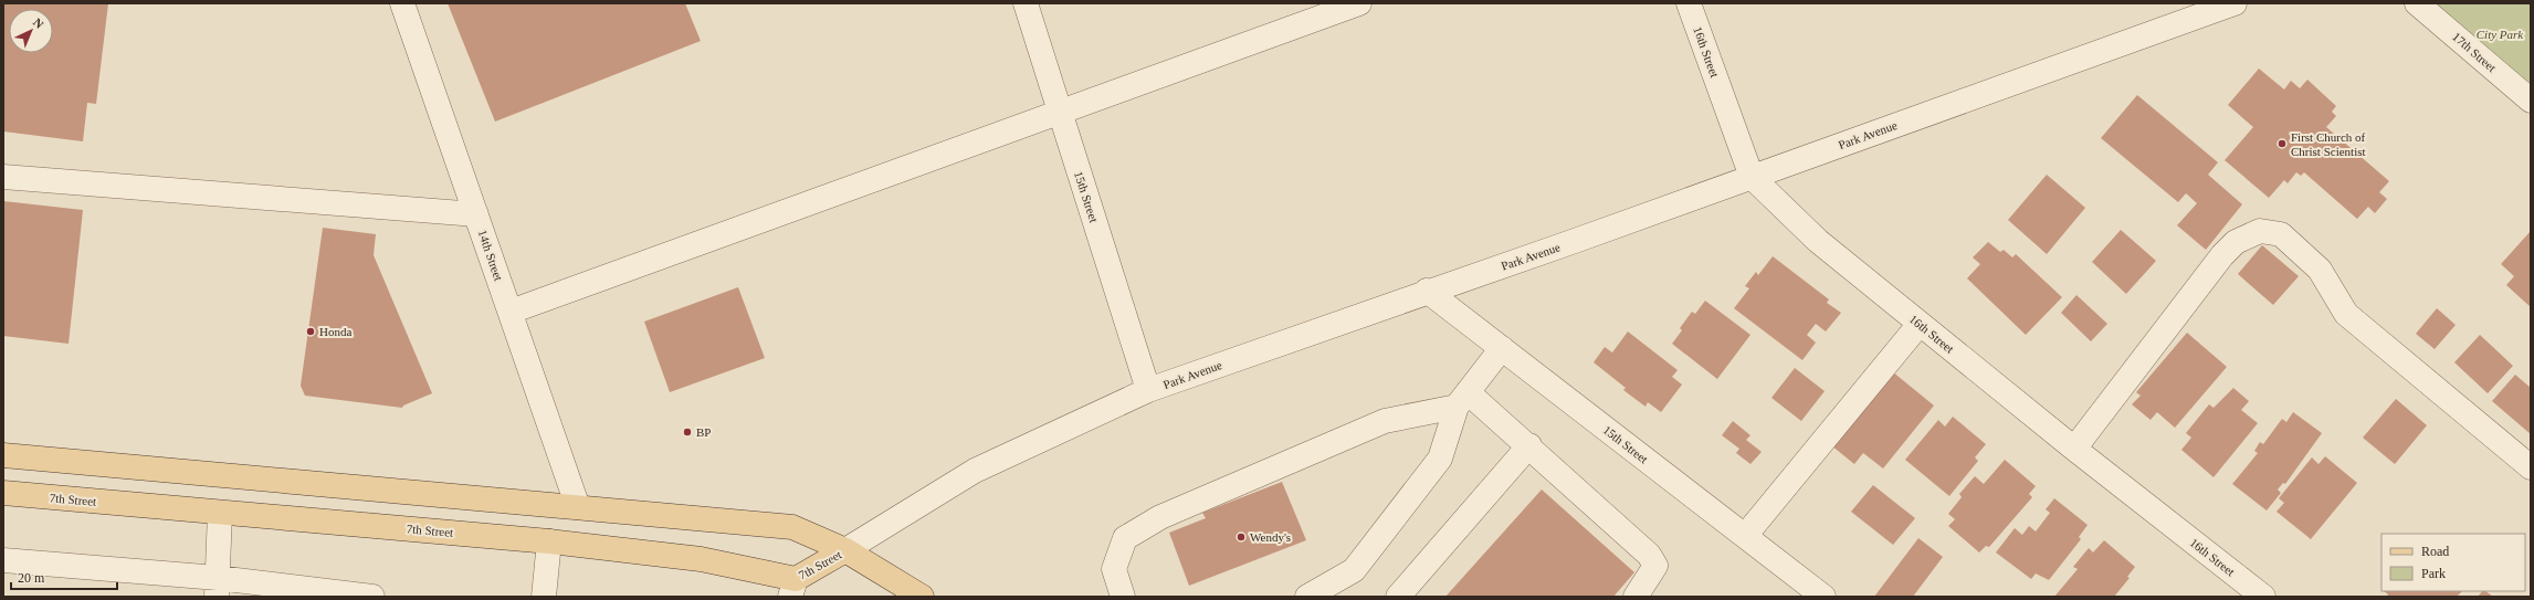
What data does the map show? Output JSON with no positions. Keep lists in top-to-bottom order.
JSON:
{
  "streets": {
    "main road": ["7th Street"],
    "street": [
      "16th Street",
      "17th Street",
      "Park Avenue",
      "15th Street",
      "14th Street"
    ]
  },
  "crossings": [
    ["16th Street", "Park Avenue"],
    ["Park Avenue", "15th Street"],
    ["Park Avenue", "7th Street"],
    ["14th Street", "7th Street"]
  ],
  "parks": ["City Park"],
  "places": [
    "First Church of Christ Scientist",
    "Honda",
    "BP",
    "Wendy's"
  ],
  "legend": ["Road", "Park"],
  "scale_bar": "20 m",
  "north": "top right"
}
